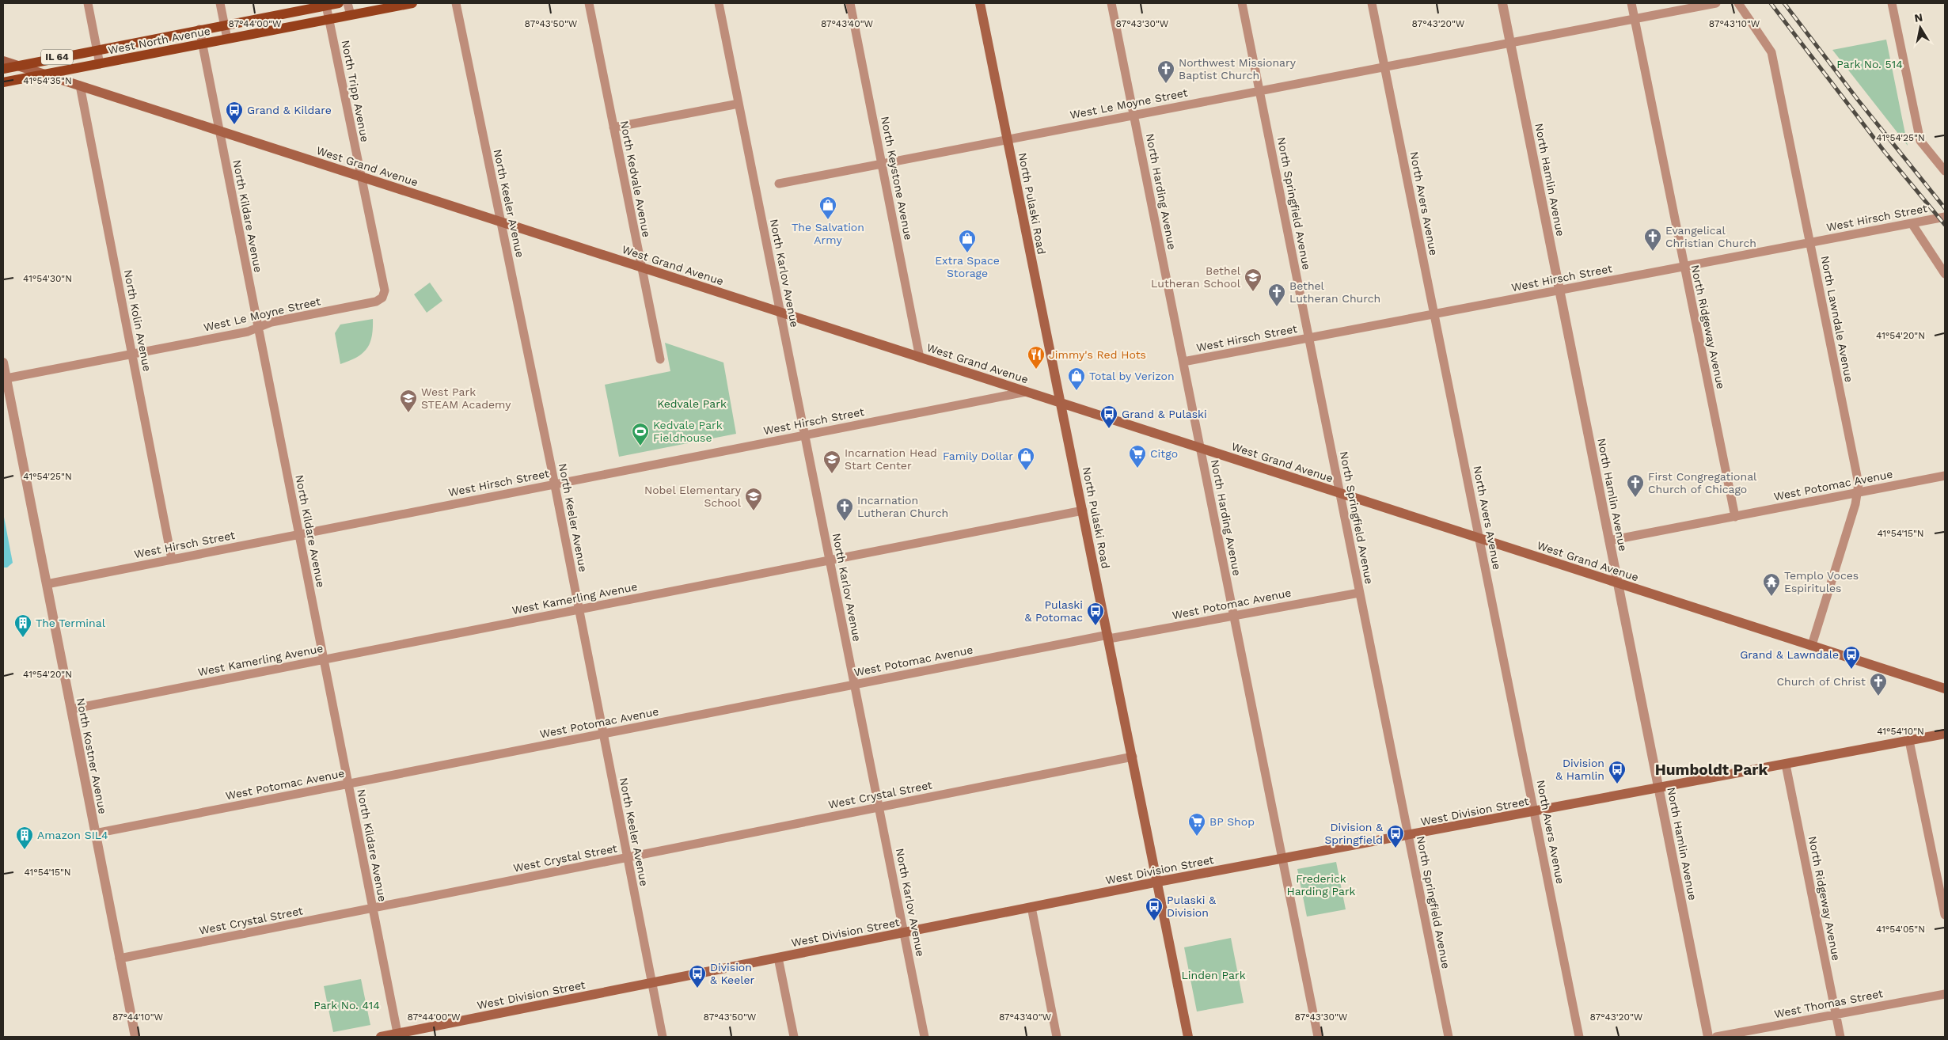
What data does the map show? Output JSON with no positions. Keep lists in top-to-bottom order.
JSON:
{
  "streets": {
    "main road": [
      "West North Avenue",
      "IL 64",
      "West Grand Avenue",
      "North Pulaski Road",
      "West Division Street"
    ],
    "street": [
      "North Tripp Avenue",
      "West Le Moyne Street",
      "North Keystone Avenue",
      "North Kedvale Avenue",
      "North Hamlin Avenue",
      "North Harding Avenue",
      "North Keeler Avenue",
      "North Springfield Avenue",
      "North Avers Avenue",
      "North Kildare Avenue",
      "West Hirsch Street",
      "North Karlov Avenue",
      "North Lawndale Avenue",
      "North Kolin Avenue",
      "North Ridgeway Avenue",
      "West Potomac Avenue",
      "West Kamerling Avenue",
      "North Kostner Avenue",
      "West Crystal Street",
      "West Thomas Street"
    ]
  },
  "crossings": [
    ["West North Avenue", "North Tripp Avenue"],
    ["West North Avenue", "West Grand Avenue"],
    ["West North Avenue", "North Kildare Avenue"],
    ["North Tripp Avenue", "West Le Moyne Street"],
    ["North Tripp Avenue", "West Grand Avenue"],
    ["West Le Moyne Street", "North Keystone Avenue"],
    ["West Le Moyne Street", "North Hamlin Avenue"],
    ["West Le Moyne Street", "North Harding Avenue"],
    ["West Le Moyne Street", "North Pulaski Road"],
    ["West Le Moyne Street", "North Springfield Avenue"],
    ["West Le Moyne Street", "North Avers Avenue"],
    ["West Le Moyne Street", "North Kildare Avenue"],
    ["West Le Moyne Street", "North Kolin Avenue"],
    ["West Le Moyne Street", "North Ridgeway Avenue"],
    ["West Le Moyne Street", "North Kostner Avenue"],
    ["West Grand Avenue", "North Keystone Avenue"],
    ["West Grand Avenue", "North Kedvale Avenue"],
    ["West Grand Avenue", "North Hamlin Avenue"],
    ["West Grand Avenue", "North Harding Avenue"],
    ["West Grand Avenue", "North Keeler Avenue"],
    ["West Grand Avenue", "North Pulaski Road"],
    ["West Grand Avenue", "North Springfield Avenue"],
    ["West Grand Avenue", "North Avers Avenue"],
    ["West Grand Avenue", "North Kildare Avenue"],
    ["West Grand Avenue", "West Hirsch Street"],
    ["West Grand Avenue", "North Karlov Avenue"],
    ["West Grand Avenue", "North Lawndale Avenue"],
    ["West Grand Avenue", "North Kolin Avenue"],
    ["North Hamlin Avenue", "West Hirsch Street"],
    ["North Hamlin Avenue", "West Potomac Avenue"],
    ["North Hamlin Avenue", "West Division Street"],
    ["North Harding Avenue", "West Hirsch Street"],
    ["North Harding Avenue", "West Potomac Avenue"],
    ["North Harding Avenue", "West Division Street"],
    ["North Keeler Avenue", "West Hirsch Street"],
    ["North Keeler Avenue", "West Potomac Avenue"],
    ["North Keeler Avenue", "West Kamerling Avenue"],
    ["North Keeler Avenue", "West Crystal Street"],
    ["North Keeler Avenue", "West Division Street"],
    ["North Pulaski Road", "West Potomac Avenue"],
    ["North Pulaski Road", "West Kamerling Avenue"],
    ["North Pulaski Road", "West Crystal Street"],
    ["North Pulaski Road", "West Division Street"],
    ["North Springfield Avenue", "West Hirsch Street"],
    ["North Springfield Avenue", "West Potomac Avenue"],
    ["North Springfield Avenue", "West Division Street"],
    ["North Avers Avenue", "West Hirsch Street"],
    ["North Avers Avenue", "West Division Street"],
    ["North Kildare Avenue", "West Hirsch Street"],
    ["North Kildare Avenue", "West Potomac Avenue"],
    ["North Kildare Avenue", "West Kamerling Avenue"],
    ["North Kildare Avenue", "West Crystal Street"],
    ["North Kildare Avenue", "West Division Street"],
    ["West Hirsch Street", "North Karlov Avenue"],
    ["West Hirsch Street", "North Lawndale Avenue"],
    ["West Hirsch Street", "North Kolin Avenue"],
    ["West Hirsch Street", "North Ridgeway Avenue"],
    ["West Hirsch Street", "North Kostner Avenue"],
    ["North Karlov Avenue", "West Potomac Avenue"],
    ["North Karlov Avenue", "West Kamerling Avenue"],
    ["North Karlov Avenue", "West Crystal Street"],
    ["North Karlov Avenue", "West Division Street"],
    ["North Lawndale Avenue", "West Potomac Avenue"],
    ["North Ridgeway Avenue", "West Potomac Avenue"],
    ["North Ridgeway Avenue", "West Division Street"],
    ["North Ridgeway Avenue", "West Thomas Street"],
    ["West Potomac Avenue", "North Kostner Avenue"],
    ["West Kamerling Avenue", "North Kostner Avenue"],
    ["North Kostner Avenue", "West Crystal Street"]
  ],
  "districts": ["Humboldt Park"],
  "parks": [
    "Park No. 514",
    "Kedvale Park",
    "Frederick Harding Park",
    "Linden Park",
    "Park No. 414"
  ],
  "places": {
    "church": [
      "Northwest Missionary Baptist Church",
      "Evangelical Christian Church",
      "Bethel Lutheran Church",
      "First Congregational Church of Chicago",
      "Incarnation Lutheran Church",
      "Church of Christ"
    ],
    "bus stop": [
      "Grand & Kildare",
      "Grand & Pulaski",
      "Pulaski & Potomac",
      "Grand & Lawndale",
      "Division & Hamlin",
      "Division & Springfield",
      "Pulaski & Division",
      "Division & Keeler"
    ],
    "shop": [
      "The Salvation Army",
      "Extra Space Storage",
      "Total by Verizon",
      "Family Dollar"
    ],
    "school or university": [
      "Bethel Lutheran School",
      "West Park STEAM Academy",
      "Incarnation Head Start Center",
      "Nobel Elementary School"
    ],
    "restaurant": ["Jimmy's Red Hots"],
    "sports": ["Kedvale Park Fieldhouse"],
    "supermarket": ["Citgo", "BP Shop"],
    "temple": ["Templo Voces Espiritules"],
    "building": ["The Terminal", "Amazon SIL4"]
  },
  "north": "top",
  "coordinates": [
    "87°44'00\"W",
    "87°43'50\"W",
    "87°43'40\"W",
    "87°43'30\"W",
    "87°43'20\"W",
    "87°43'10\"W",
    "41°54'35\"N",
    "41°54'25\"N",
    "41°54'30\"N",
    "41°54'20\"N",
    "41°54'15\"N",
    "41°54'10\"N",
    "41°54'05\"N",
    "87°44'10\"W"
  ]
}
